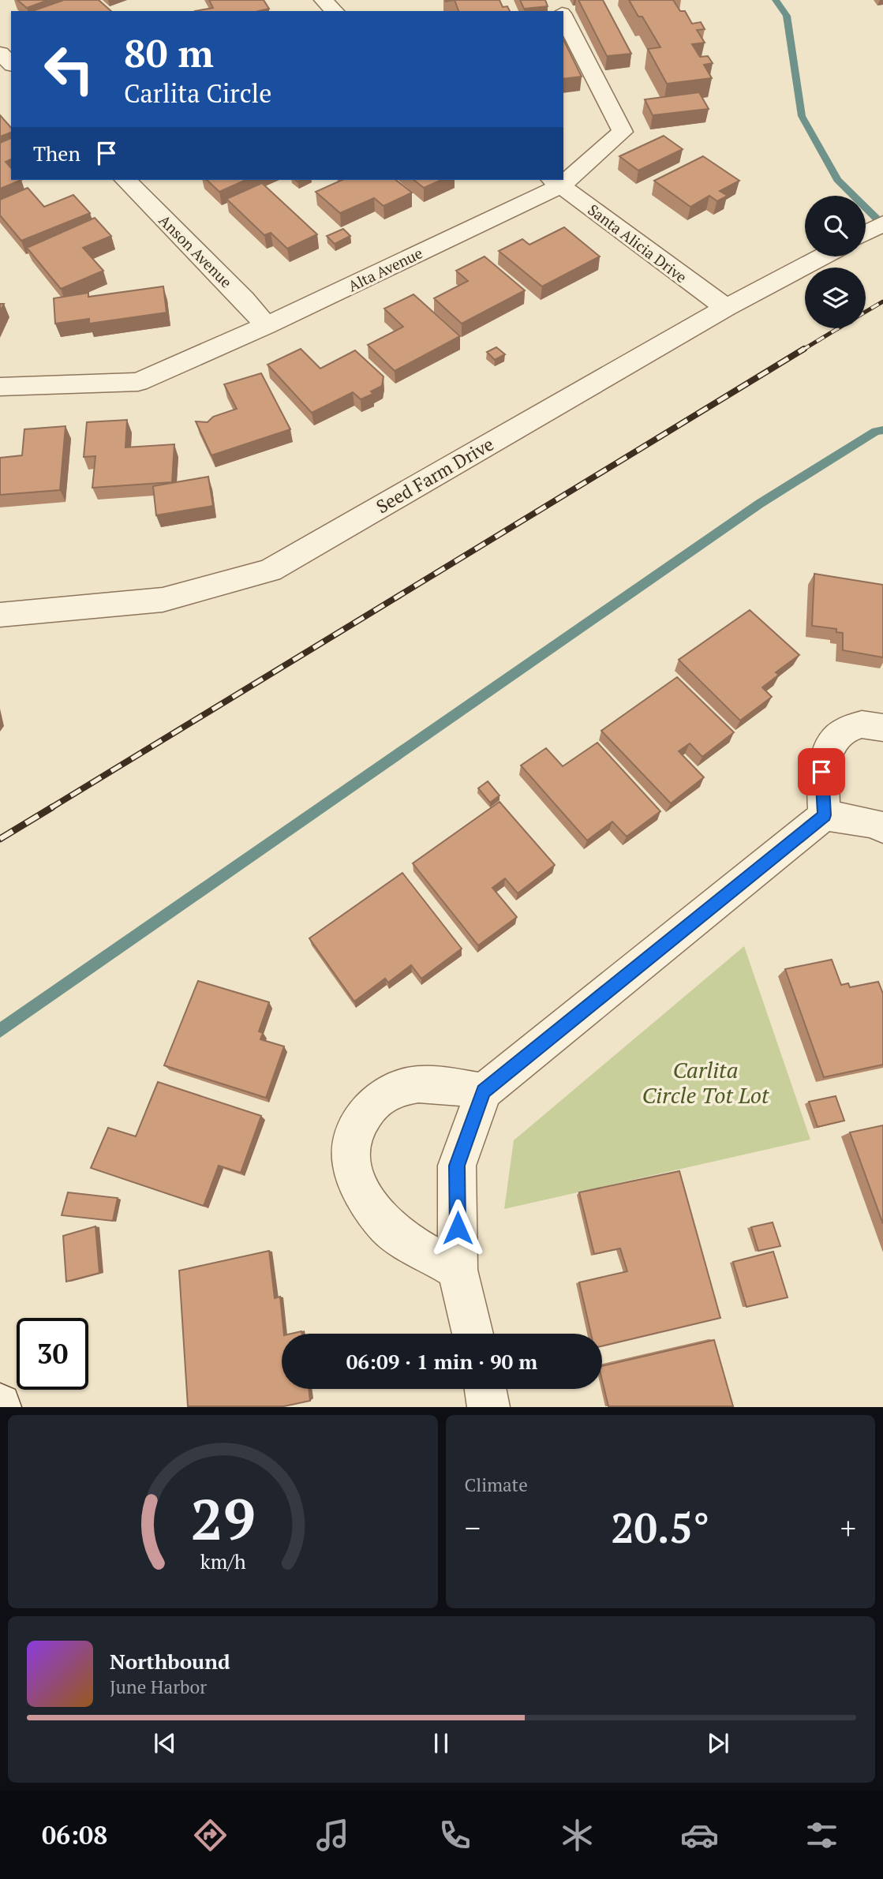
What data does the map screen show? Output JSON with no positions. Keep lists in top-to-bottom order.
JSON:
{
  "streets": {
    "street": [
      "Santa Alicia Drive",
      "Anson Avenue",
      "Alta Avenue",
      "Seed Farm Drive"
    ]
  },
  "crossings": [
    ["Santa Alicia Drive", "Alta Avenue"],
    ["Santa Alicia Drive", "Seed Farm Drive"],
    ["Anson Avenue", "Alta Avenue"]
  ],
  "parks": ["Carlita Circle Tot Lot"],
  "page": {
    "turn": ["80 m", "Carlita Circle"],
    "then": "Then",
    "limit": "30",
    "trip": "06:09 · 1 min · 90 m",
    "tile": "Climate",
    "heat": ["−", "20.5°", "+"],
    "song": ["Northbound", "June Harbor"],
    "tabs": "06:08",
    "gauge": ["29", "km/h"]
  }
}
